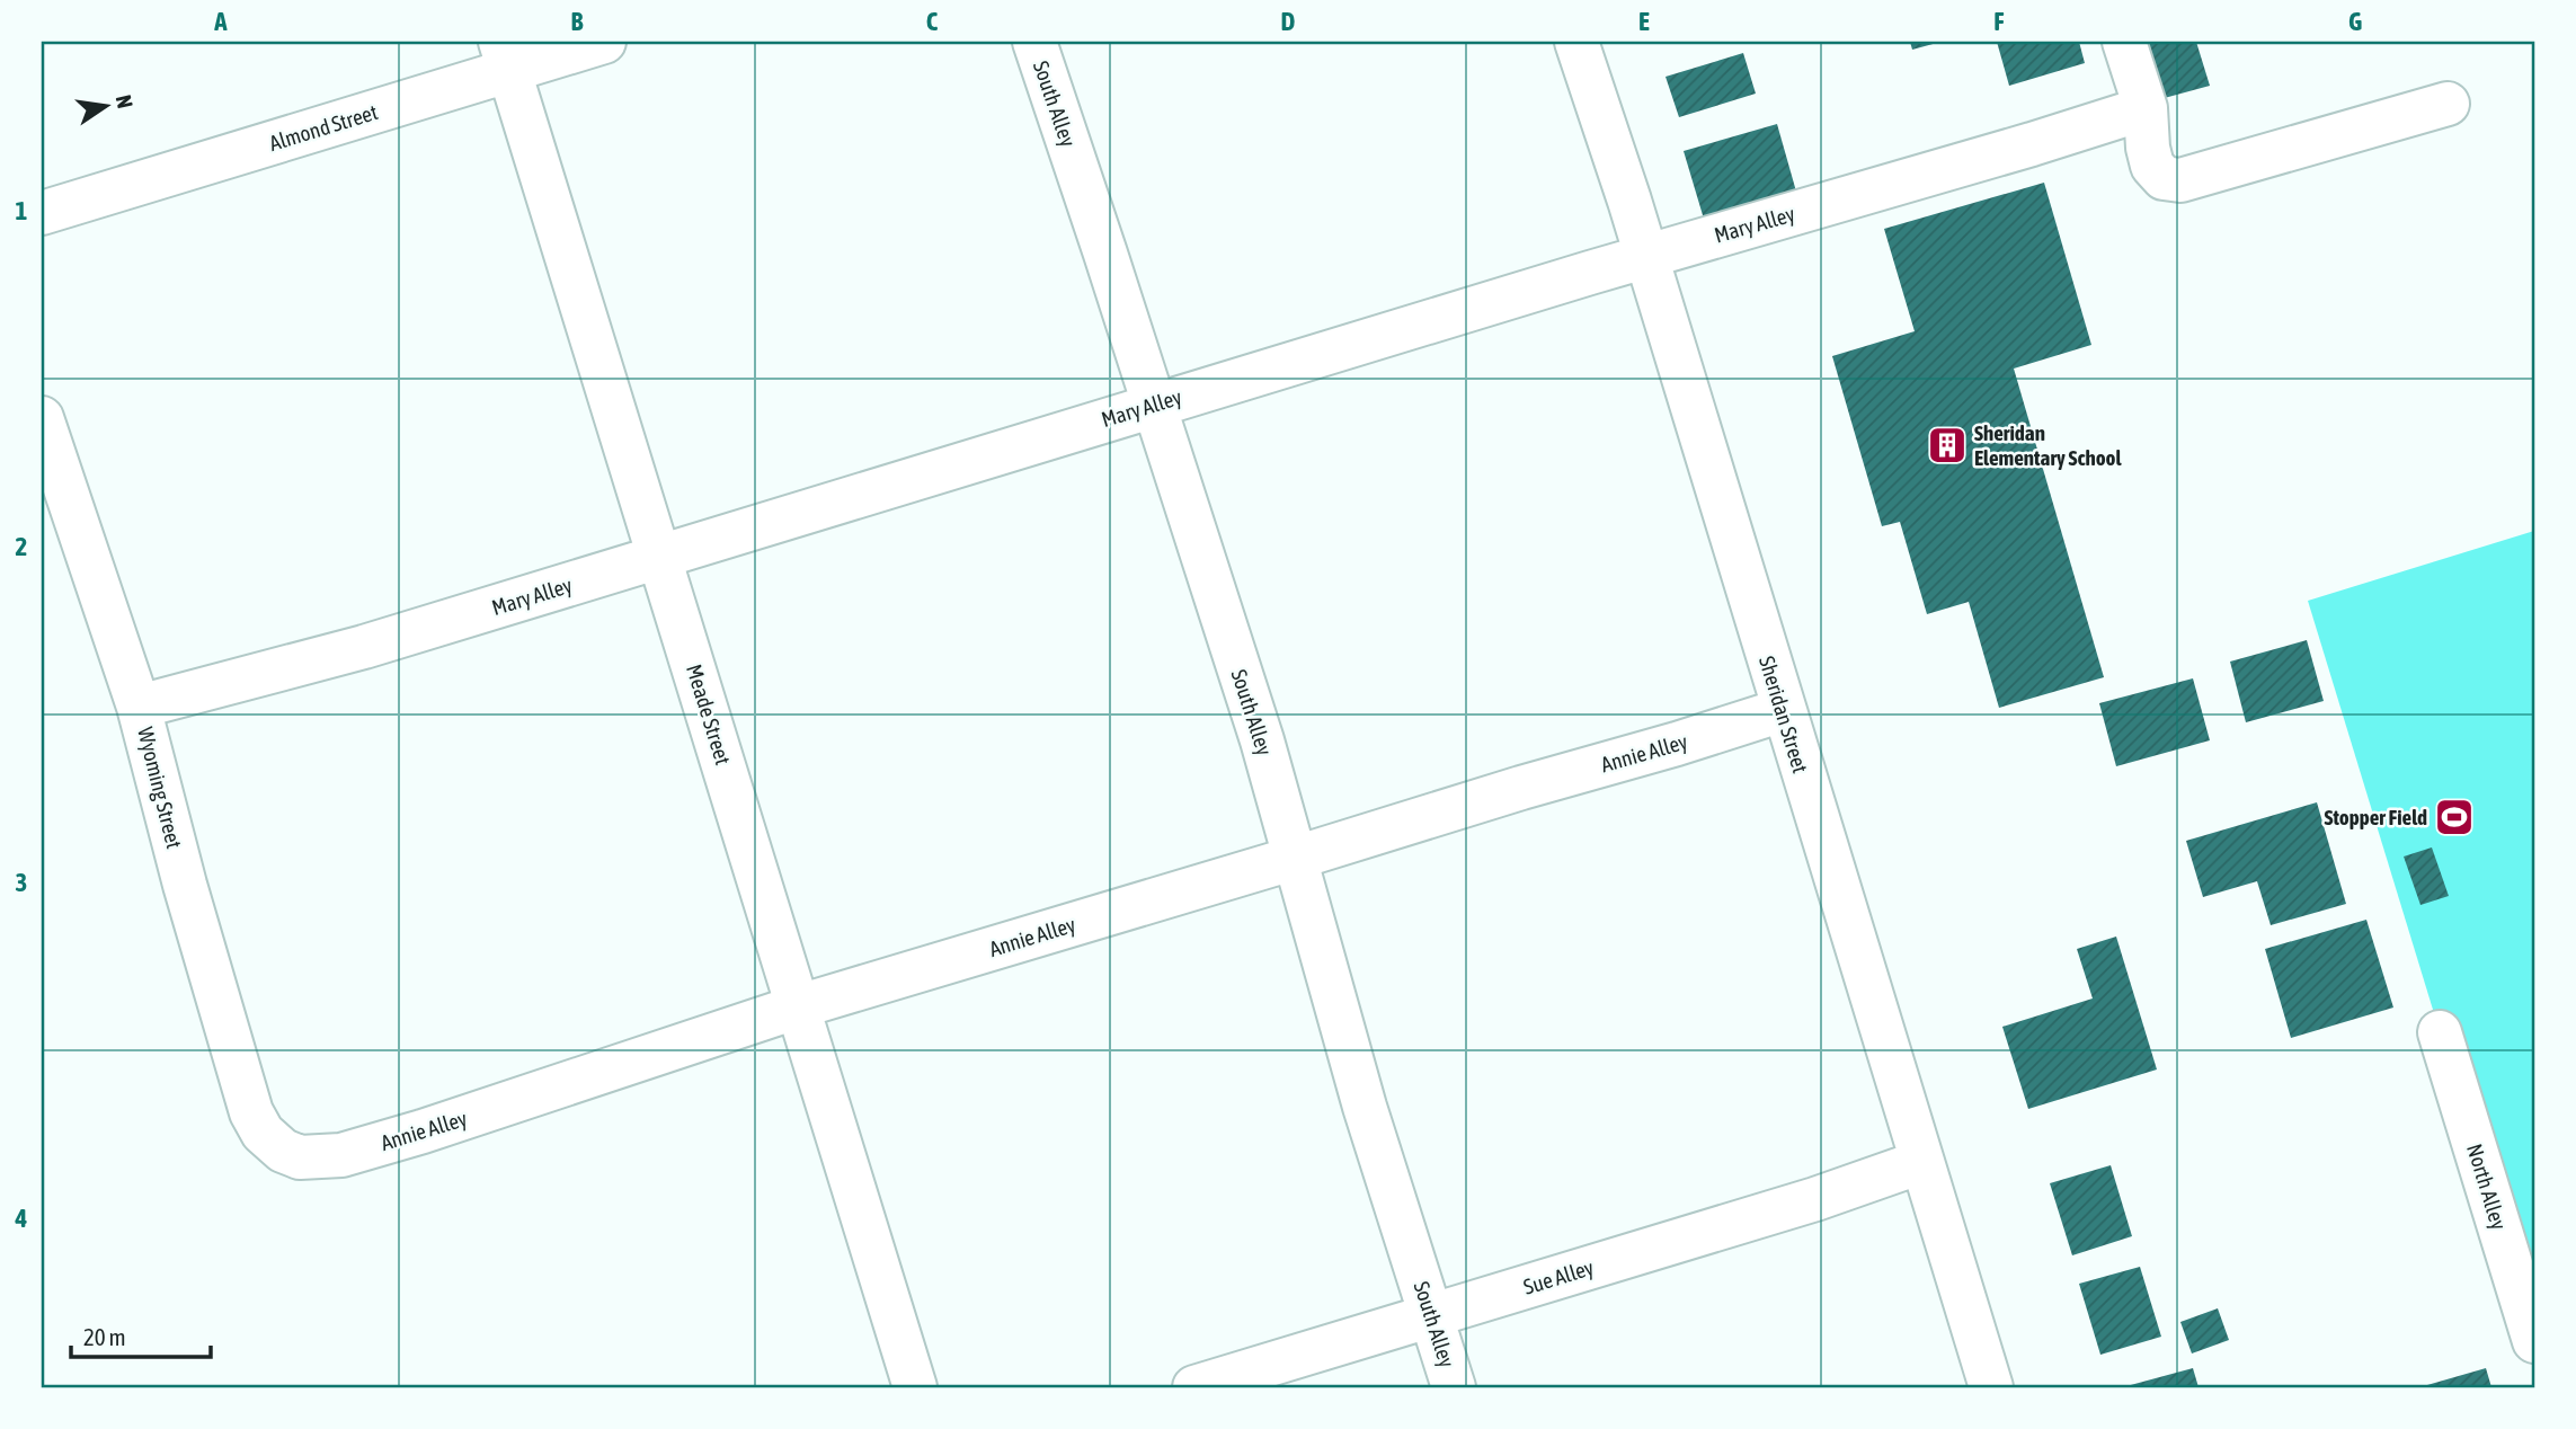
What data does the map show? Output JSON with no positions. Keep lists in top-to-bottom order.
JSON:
{
  "streets": {
    "street": [
      "South Alley",
      "Almond Street",
      "Mary Alley",
      "Meade Street",
      "Sheridan Street",
      "Annie Alley",
      "Wyoming Street",
      "North Alley",
      "Sue Alley"
    ]
  },
  "crossings": [
    ["South Alley", "Mary Alley"],
    ["South Alley", "Annie Alley"],
    ["South Alley", "Sue Alley"],
    ["Almond Street", "Meade Street"],
    ["Mary Alley", "Meade Street"],
    ["Mary Alley", "Sheridan Street"],
    ["Mary Alley", "Wyoming Street"],
    ["Meade Street", "Annie Alley"],
    ["Sheridan Street", "Annie Alley"],
    ["Sheridan Street", "Sue Alley"],
    ["Annie Alley", "Wyoming Street"]
  ],
  "places": {
    "building": ["Sheridan Elementary School"],
    "sports": ["Stopper Field"]
  },
  "scale_bar": "20 m",
  "north": "right",
  "grid": {
    "columns": [
      "A",
      "B",
      "C",
      "D",
      "E",
      "F",
      "G"
    ],
    "rows": [
      "1",
      "2",
      "3",
      "4"
    ]
  }
}
